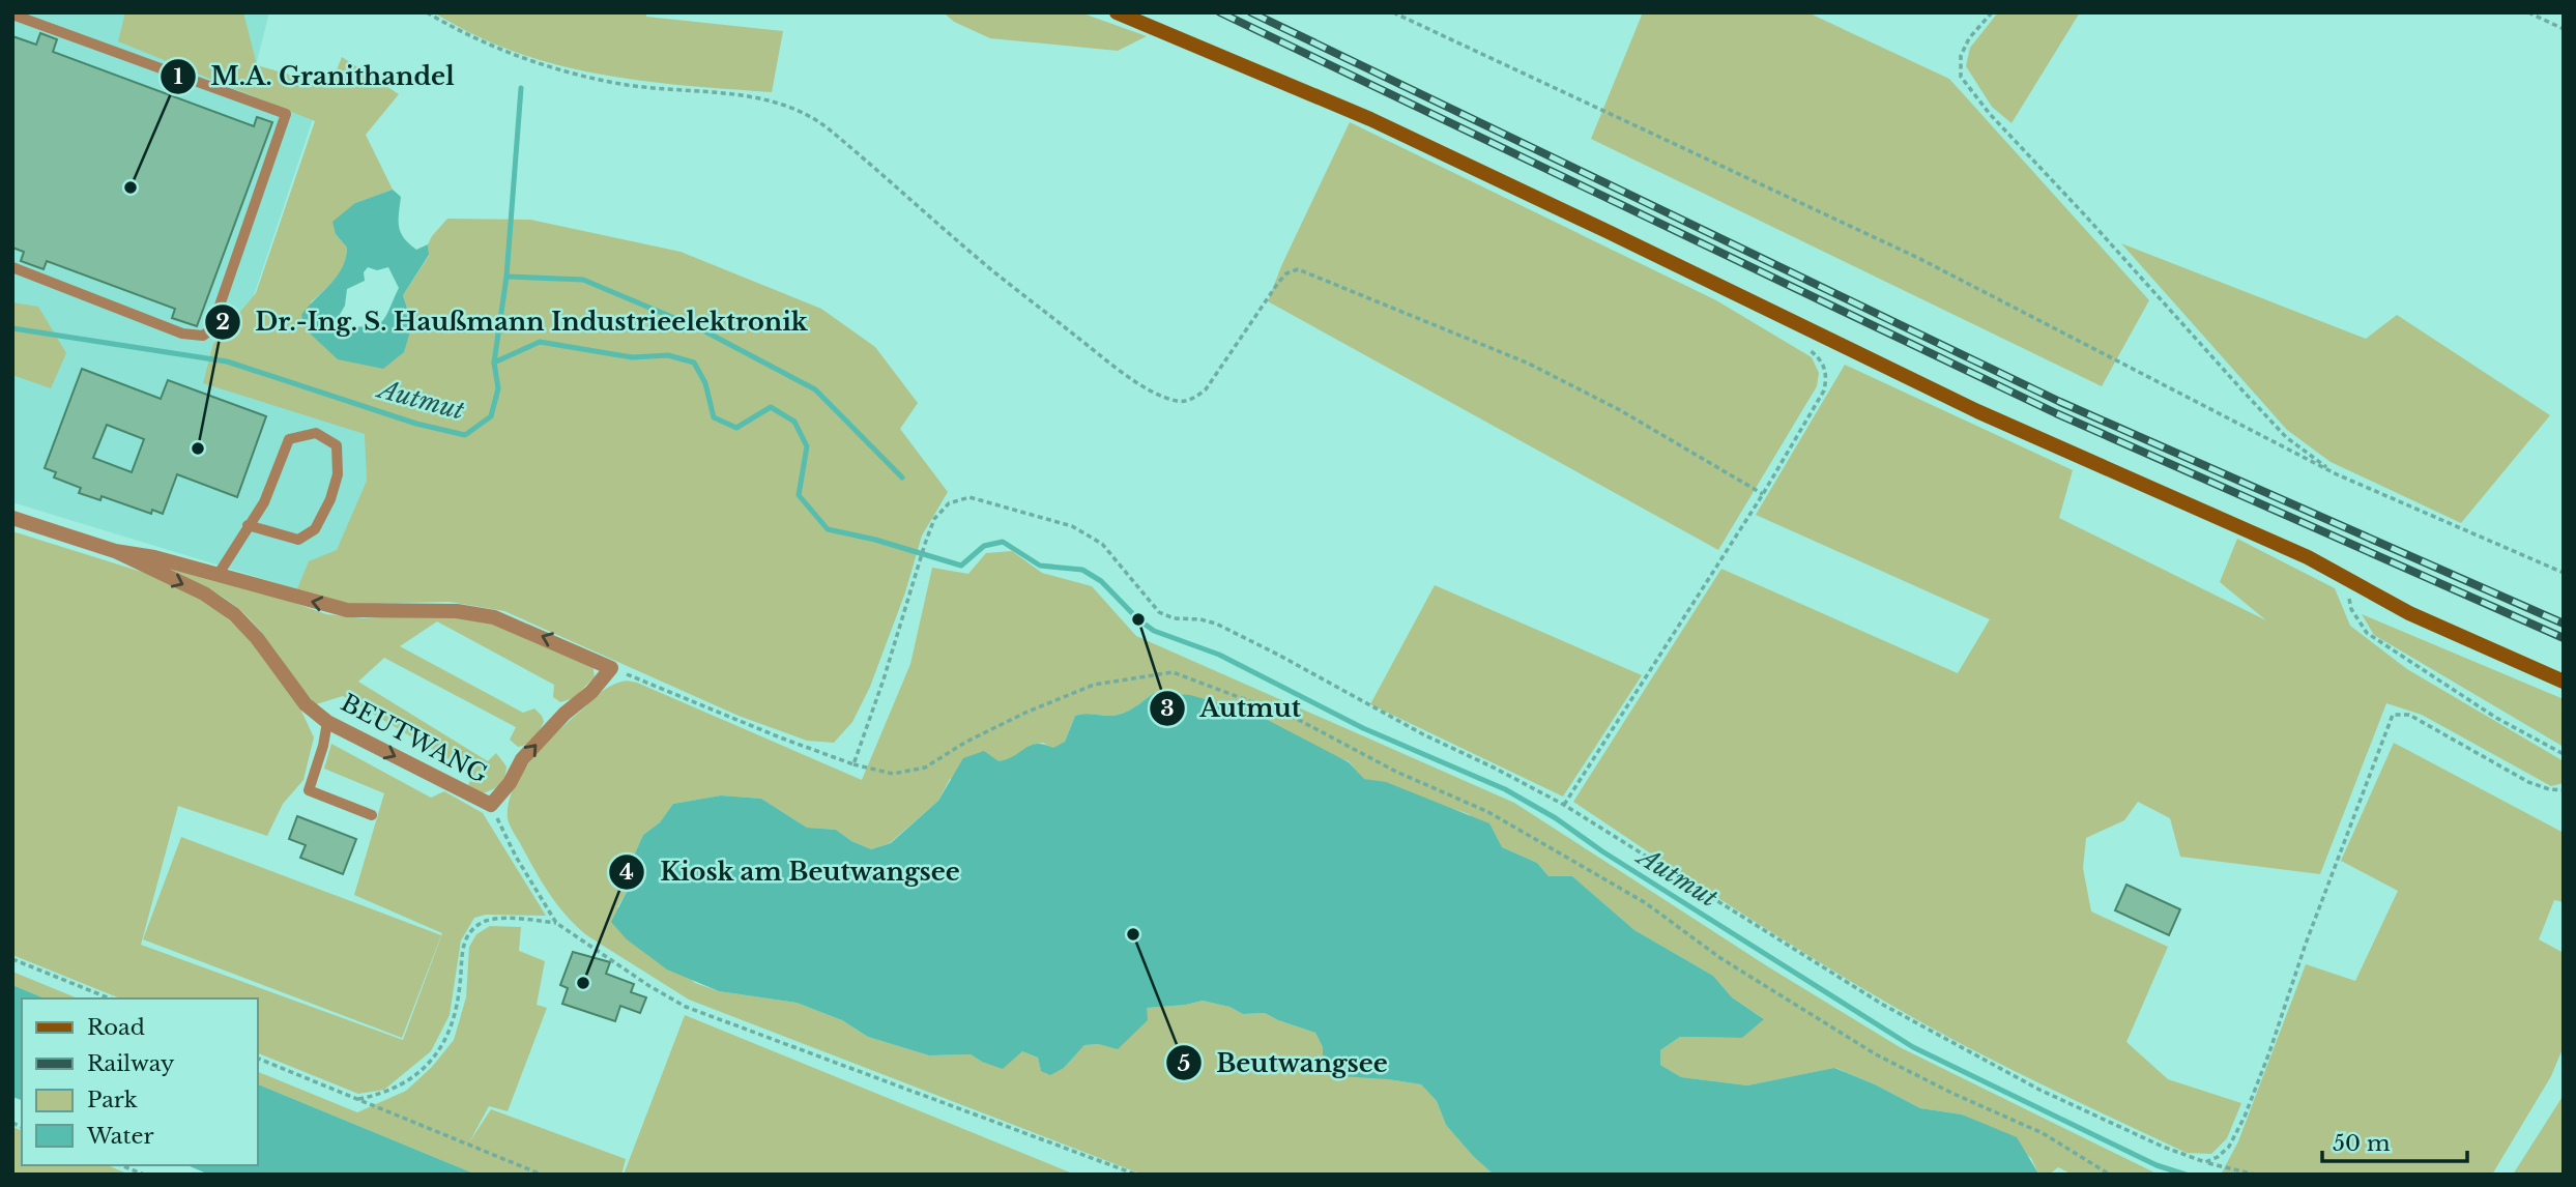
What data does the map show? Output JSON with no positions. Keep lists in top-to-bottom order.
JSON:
{
  "streets": {
    "street": ["BEUTWANG"]
  },
  "water": ["Autmut"],
  "places": [
    "M.A. Granithandel",
    "Dr.-Ing. S. Haußmann Industrieelektronik",
    "Autmut",
    "Beutwangsee",
    "Kiosk am Beutwangsee"
  ],
  "legend": [
    "Road",
    "Railway",
    "Park",
    "Water"
  ],
  "scale_bar": "50 m"
}
